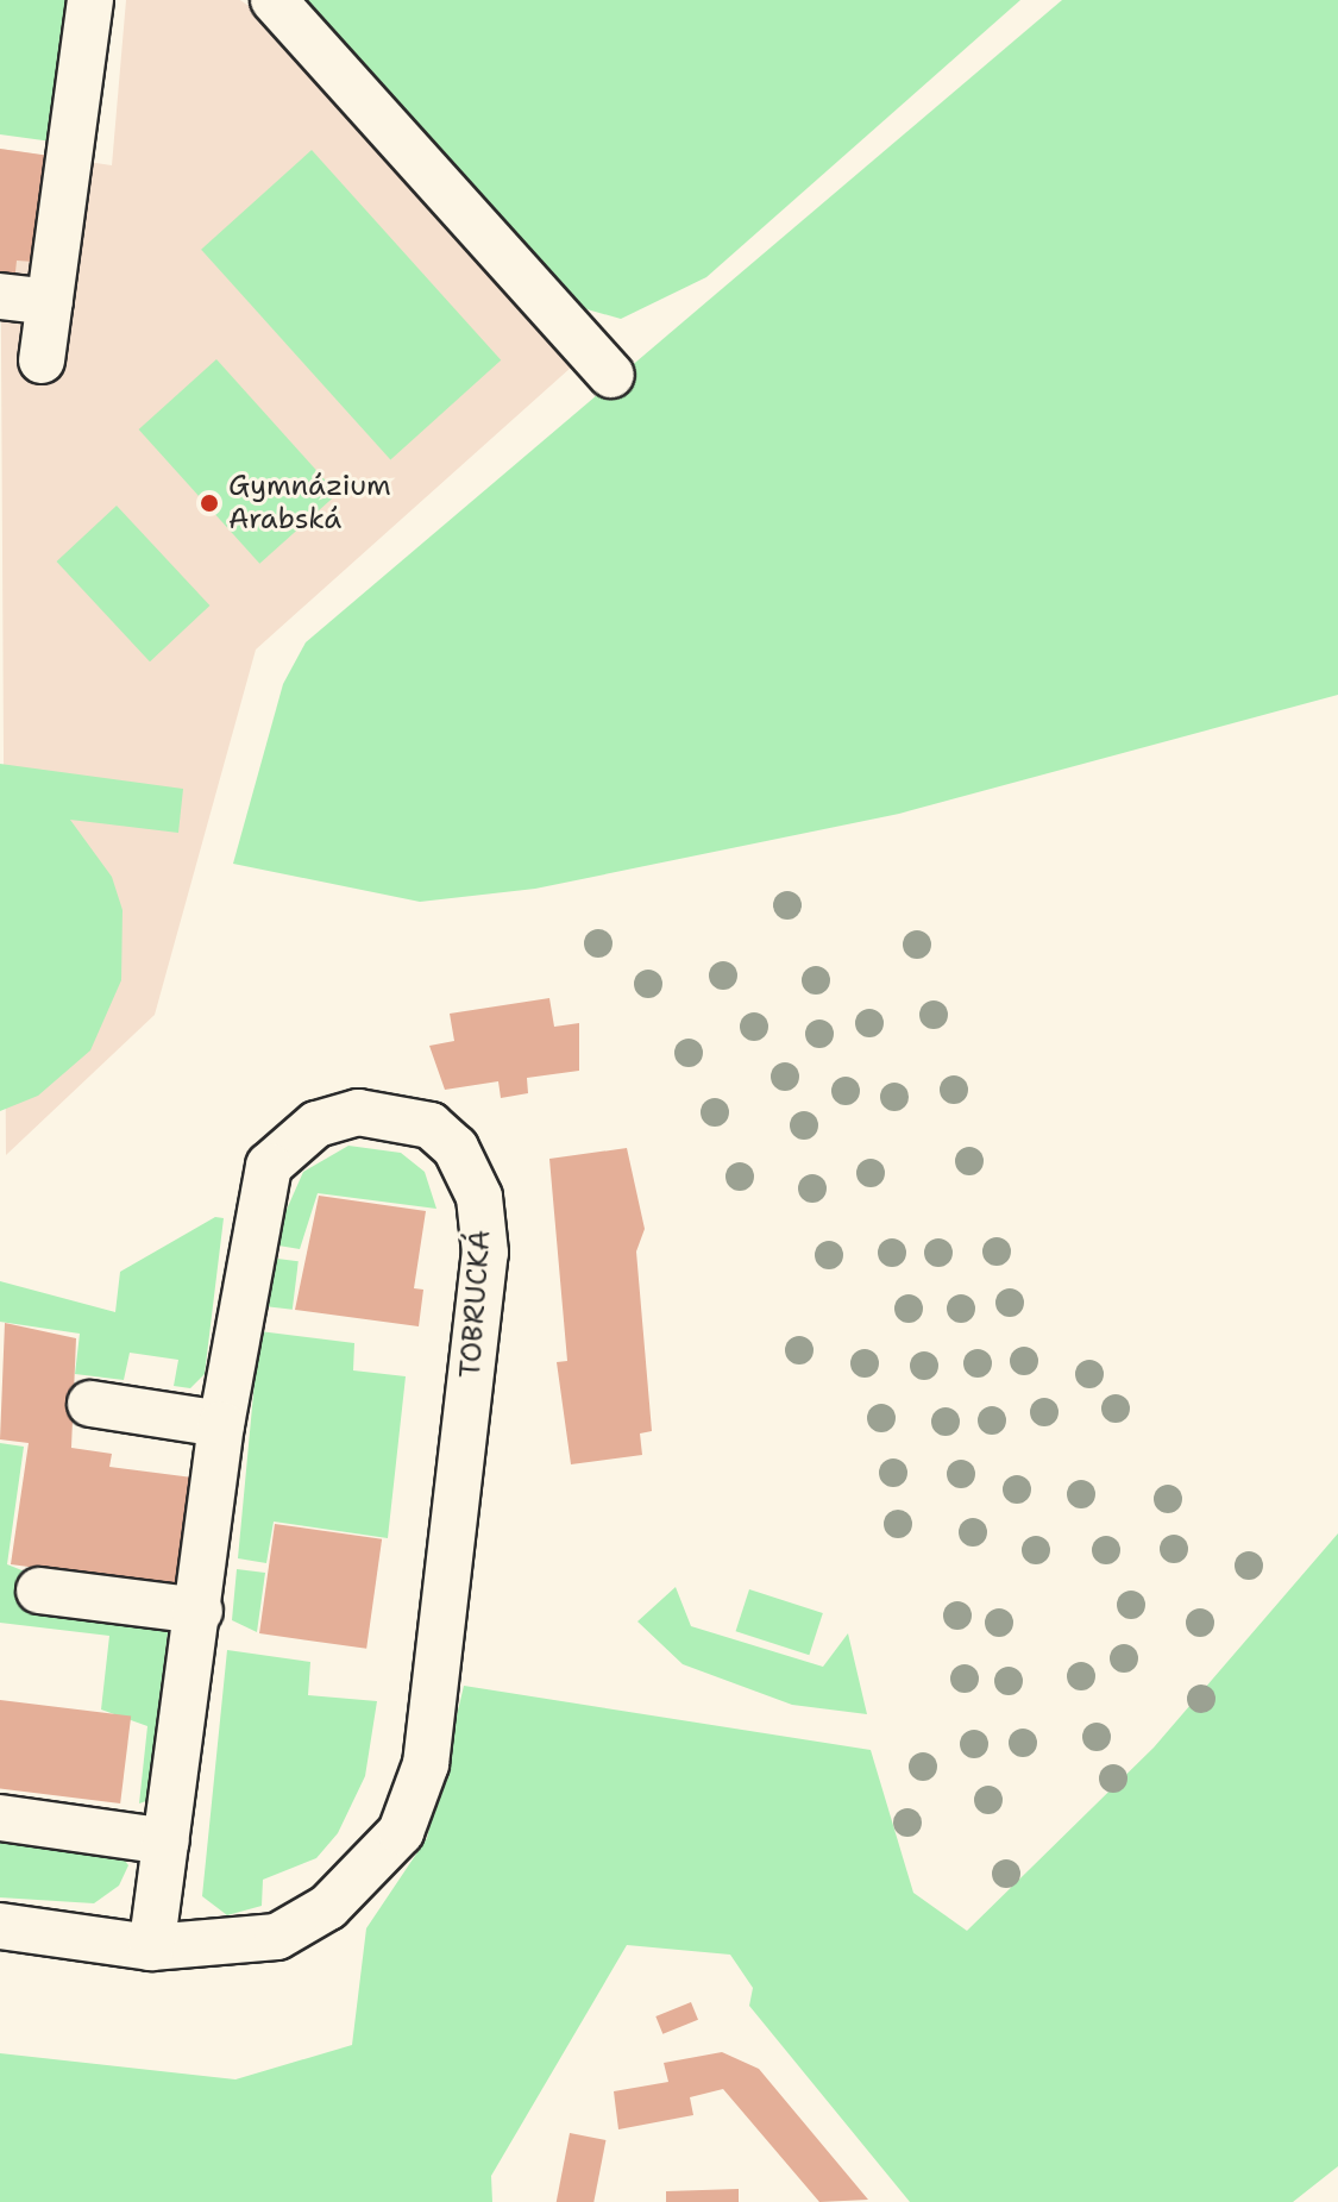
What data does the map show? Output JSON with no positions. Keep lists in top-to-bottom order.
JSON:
{
  "streets": {
    "street": ["TOBRUCKÁ"]
  },
  "places": ["Gymnázium Arabská"]
}
